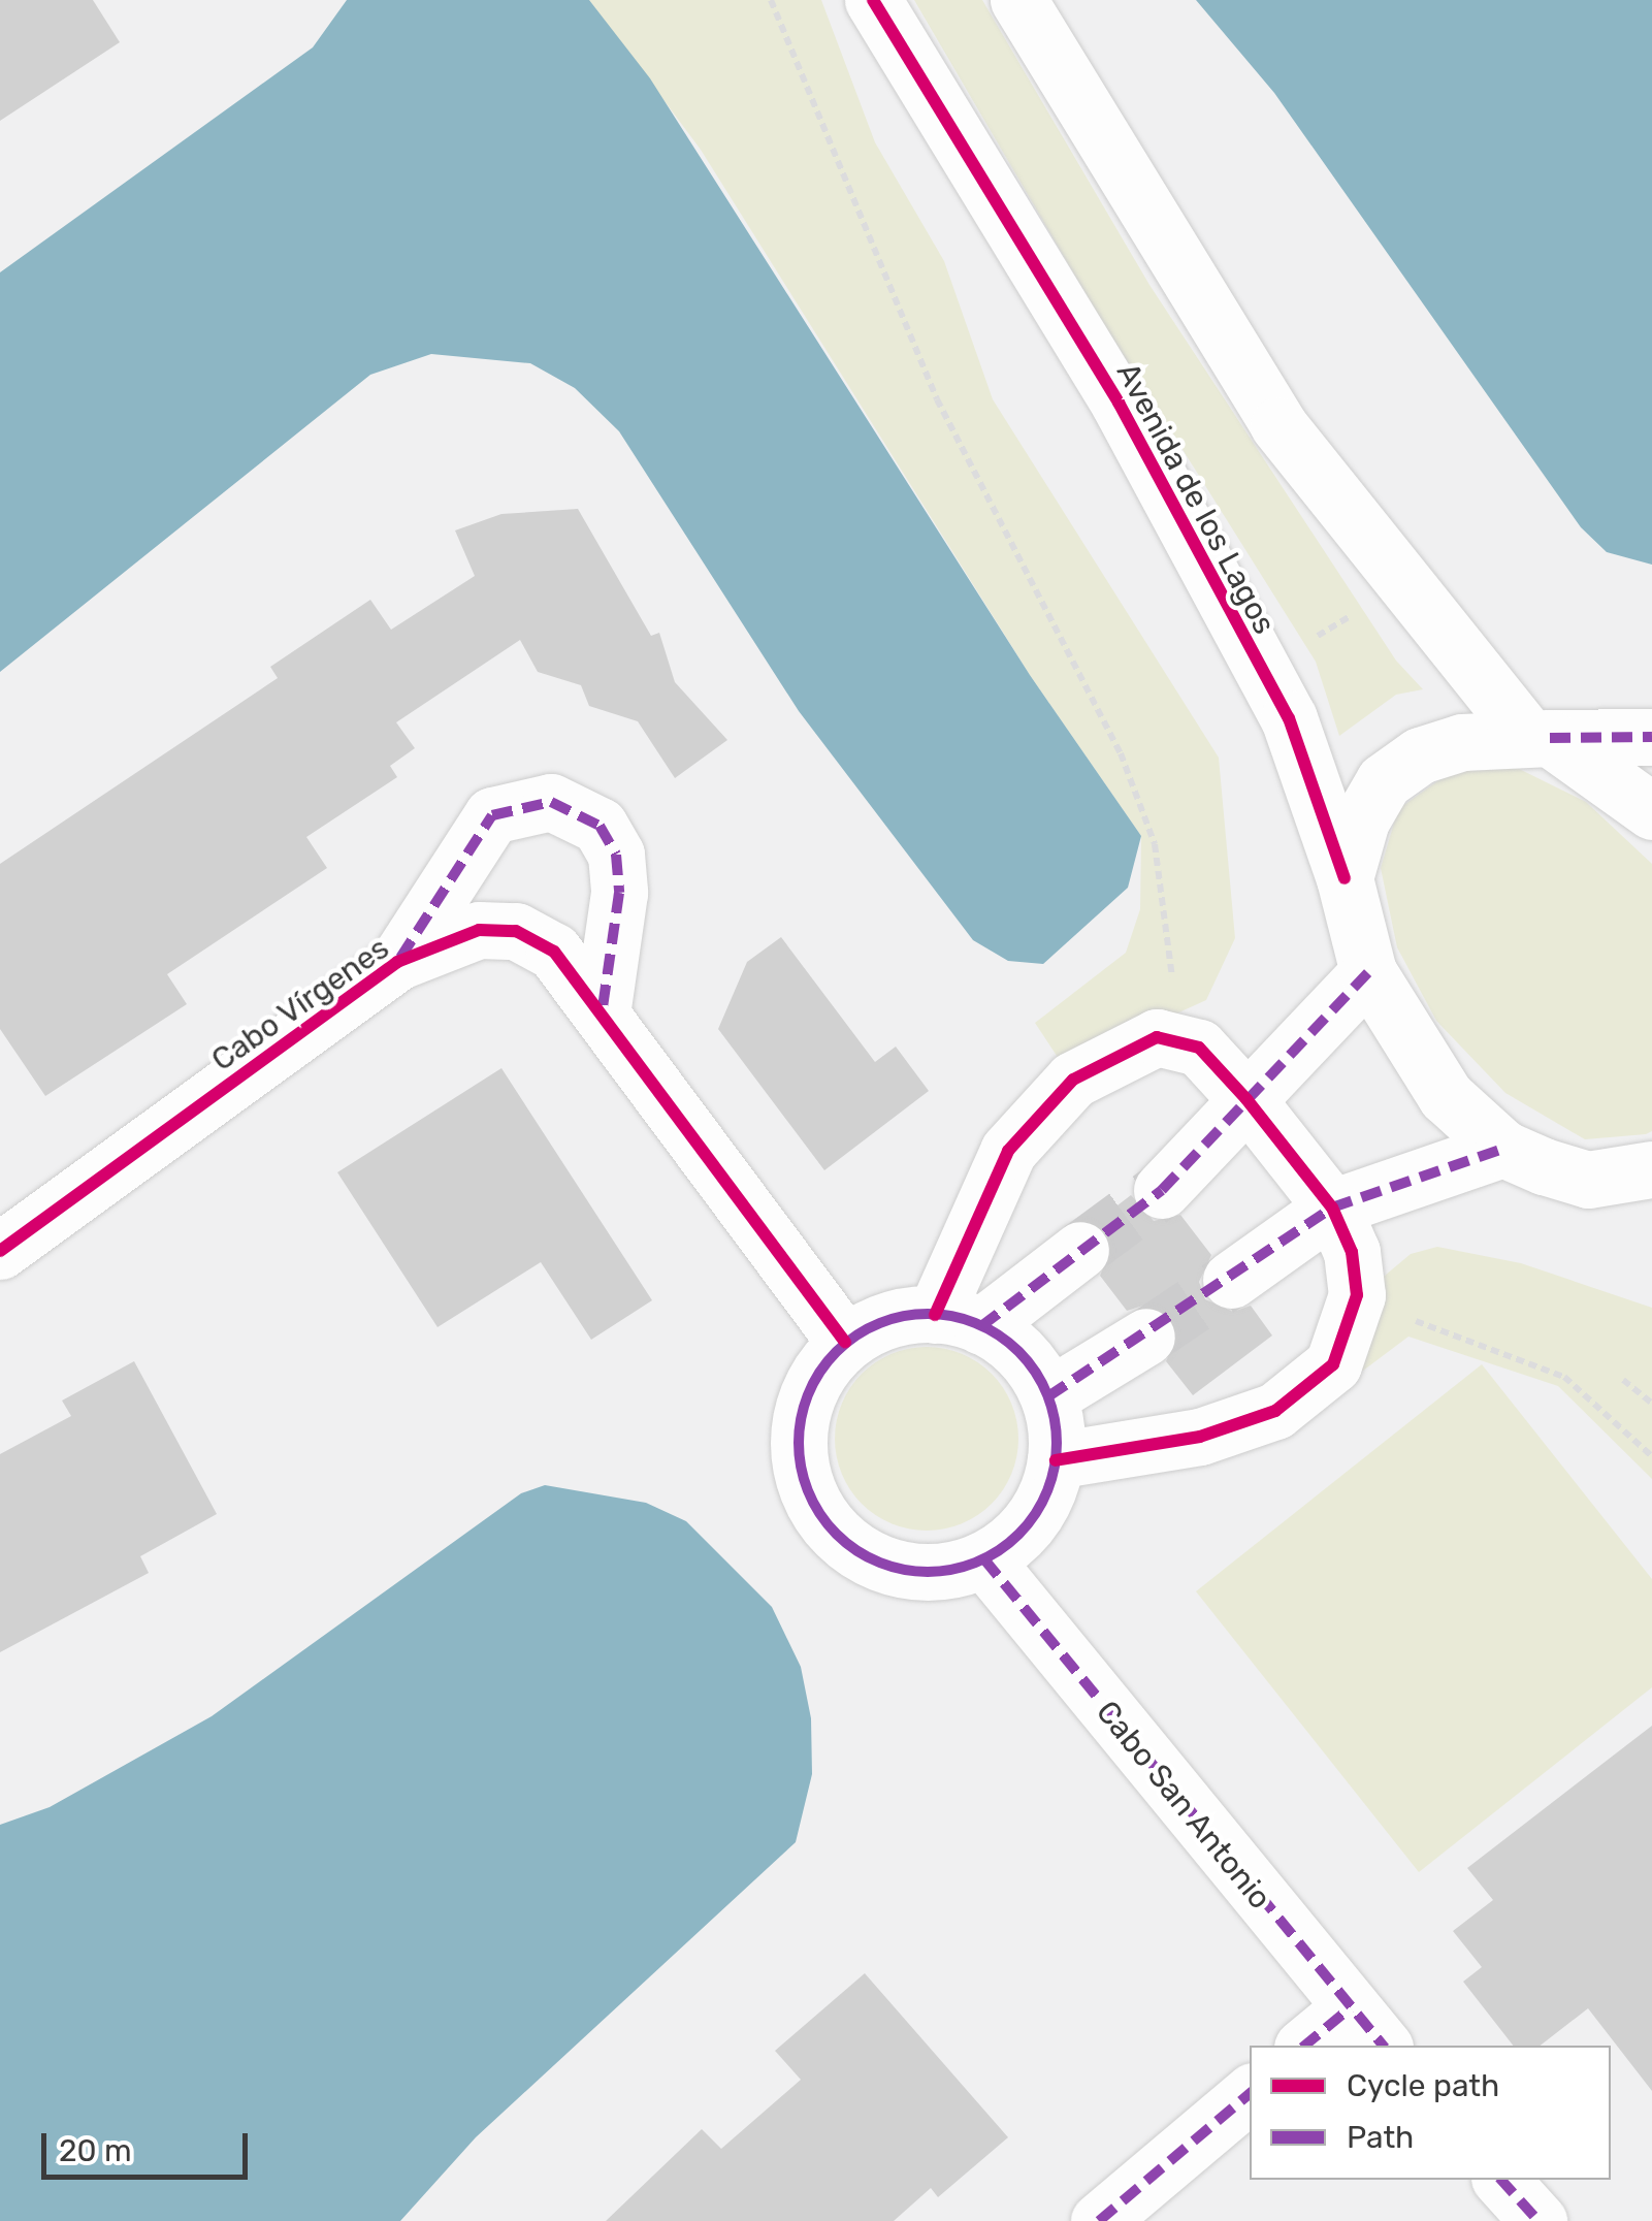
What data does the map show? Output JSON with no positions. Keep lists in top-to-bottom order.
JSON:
{
  "streets": {
    "street": ["Avenida de los Lagos", "Cabo Vírgenes", "Cabo San Antonio"]
  },
  "crossings": [
    ["Cabo Vírgenes", "Cabo San Antonio"]
  ],
  "legend": ["Cycle path", "Path"],
  "scale_bar": "20 m"
}
